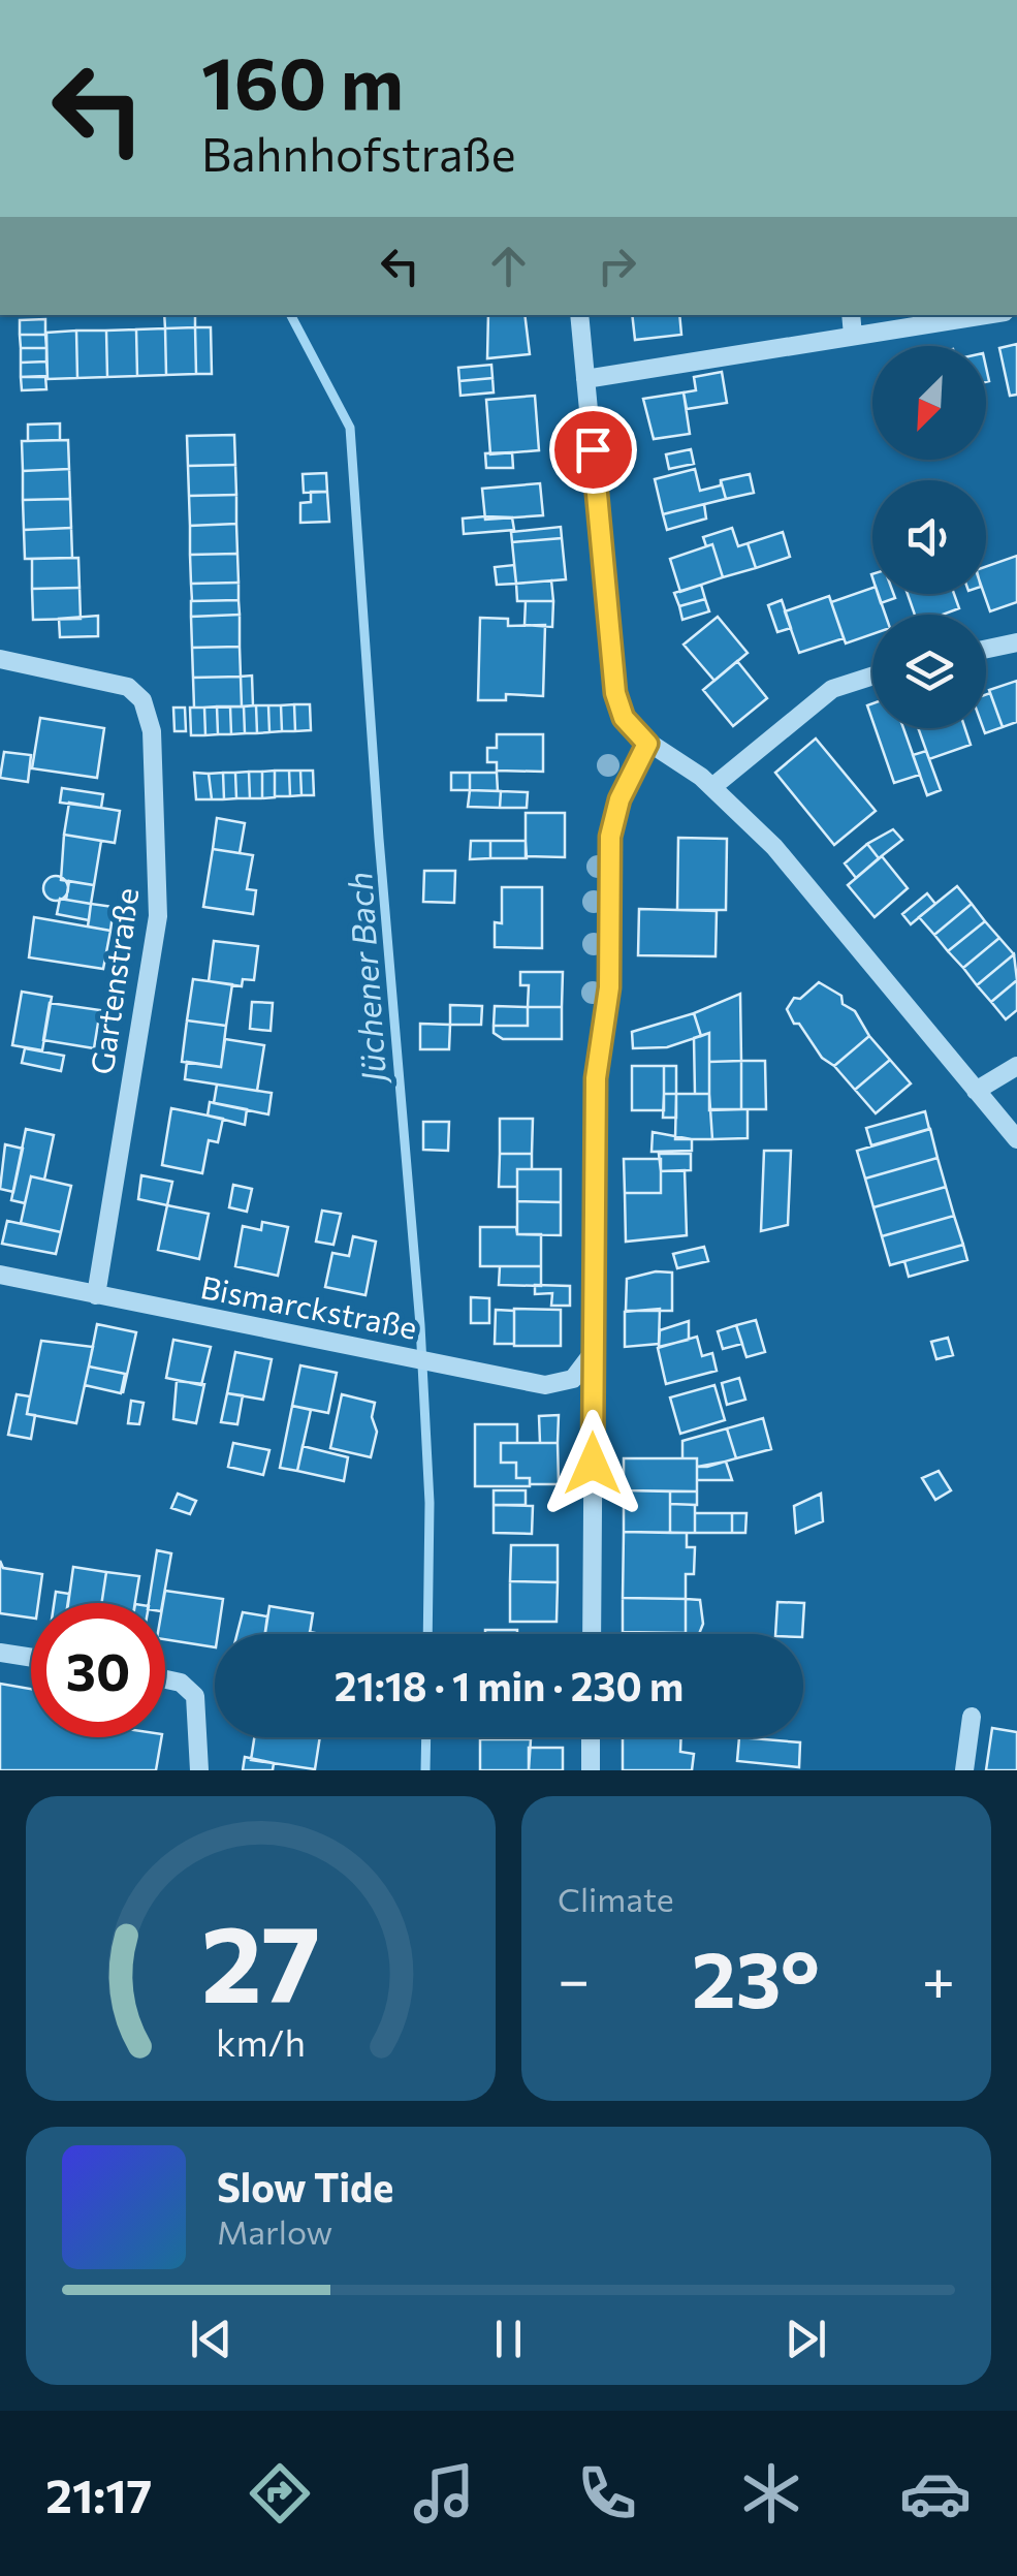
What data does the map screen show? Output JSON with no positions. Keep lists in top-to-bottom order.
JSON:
{
  "streets": {
    "street": ["Gartenstraße", "Bismarckstraße"]
  },
  "crossings": [
    ["Gartenstraße", "Bismarckstraße"]
  ],
  "water": ["Jüchener Bach"],
  "north": "bottom left",
  "page": {
    "turn": ["160 m", "Bahnhofstraße"],
    "limit": "30",
    "trip": "21:18 · 1 min · 230 m",
    "tile": "Climate",
    "heat": ["−", "23°", "+"],
    "song": ["Slow Tide", "Marlow"],
    "tabs": "21:17",
    "gauge": ["27", "km/h"]
  }
}
